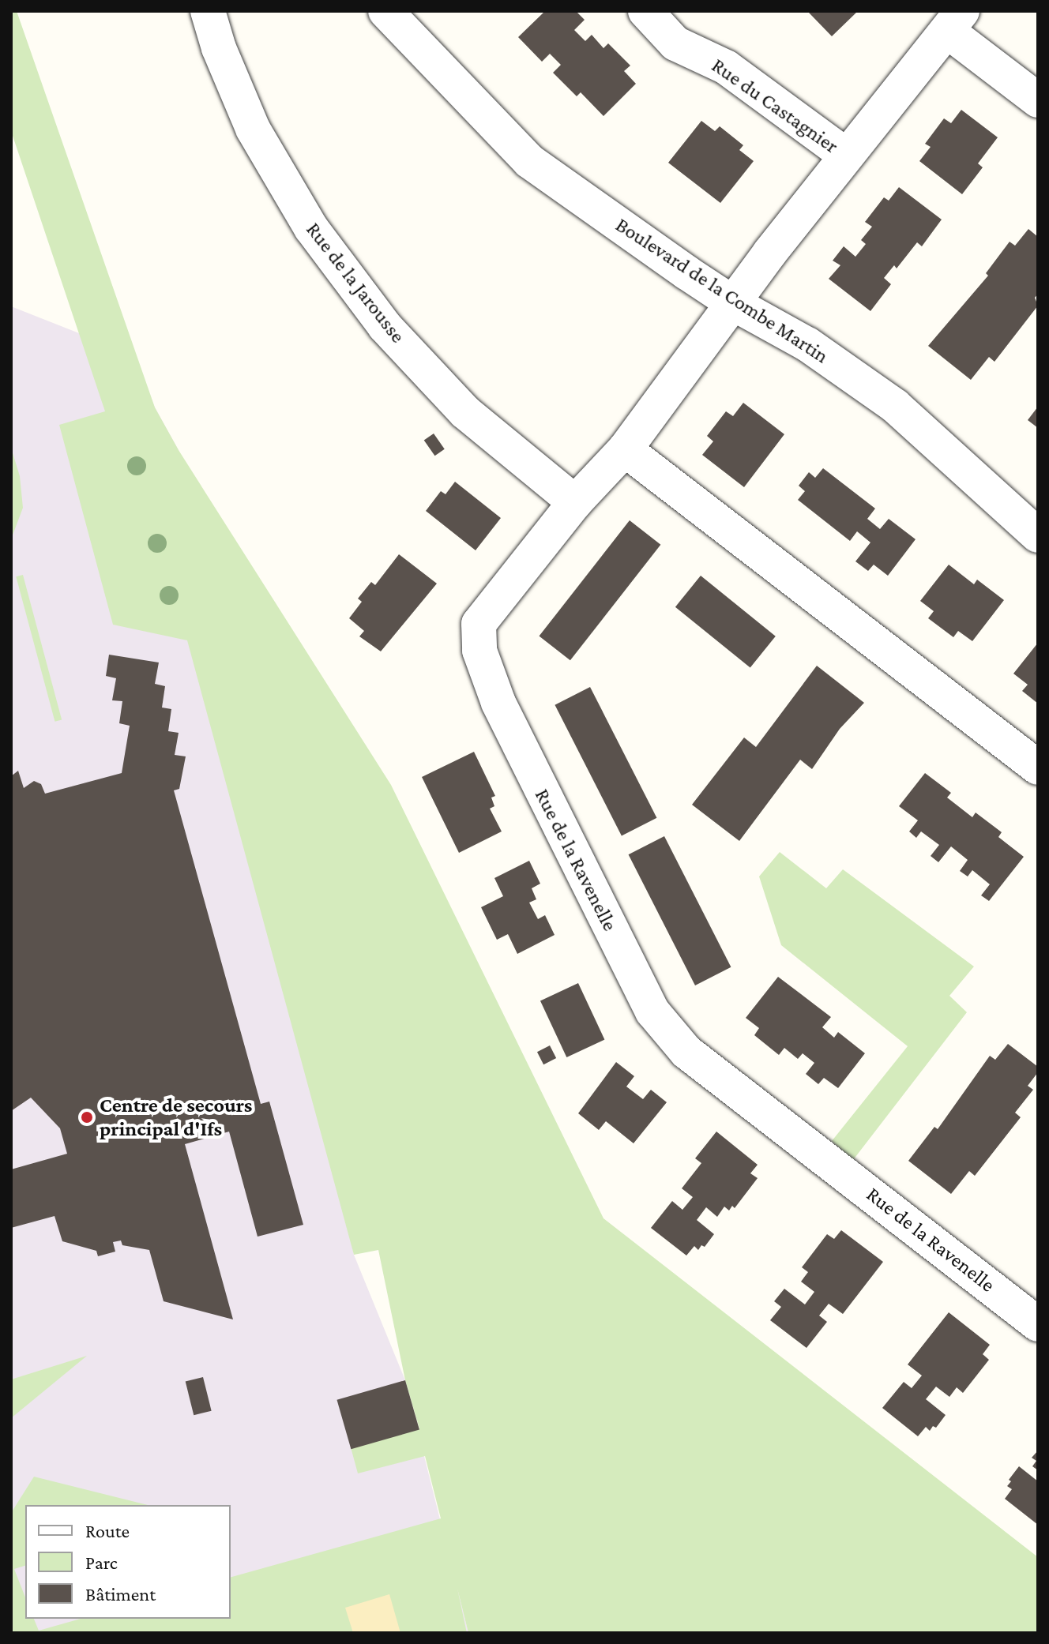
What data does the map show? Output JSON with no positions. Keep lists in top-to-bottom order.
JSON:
{
  "streets": {
    "street": [
      "Rue du Castagnier",
      "Rue de la Jarousse",
      "Boulevard de la Combe Martin",
      "Rue de la Ravenelle"
    ]
  },
  "crossings": [
    ["Rue du Castagnier", "Boulevard de la Combe Martin"],
    ["Rue du Castagnier", "Rue de la Ravenelle"],
    ["Rue de la Jarousse", "Rue de la Ravenelle"],
    ["Boulevard de la Combe Martin", "Rue de la Ravenelle"]
  ],
  "places": ["Centre de secours principal d'Ifs"],
  "legend": ["Route", "Parc", "Bâtiment"]
}
